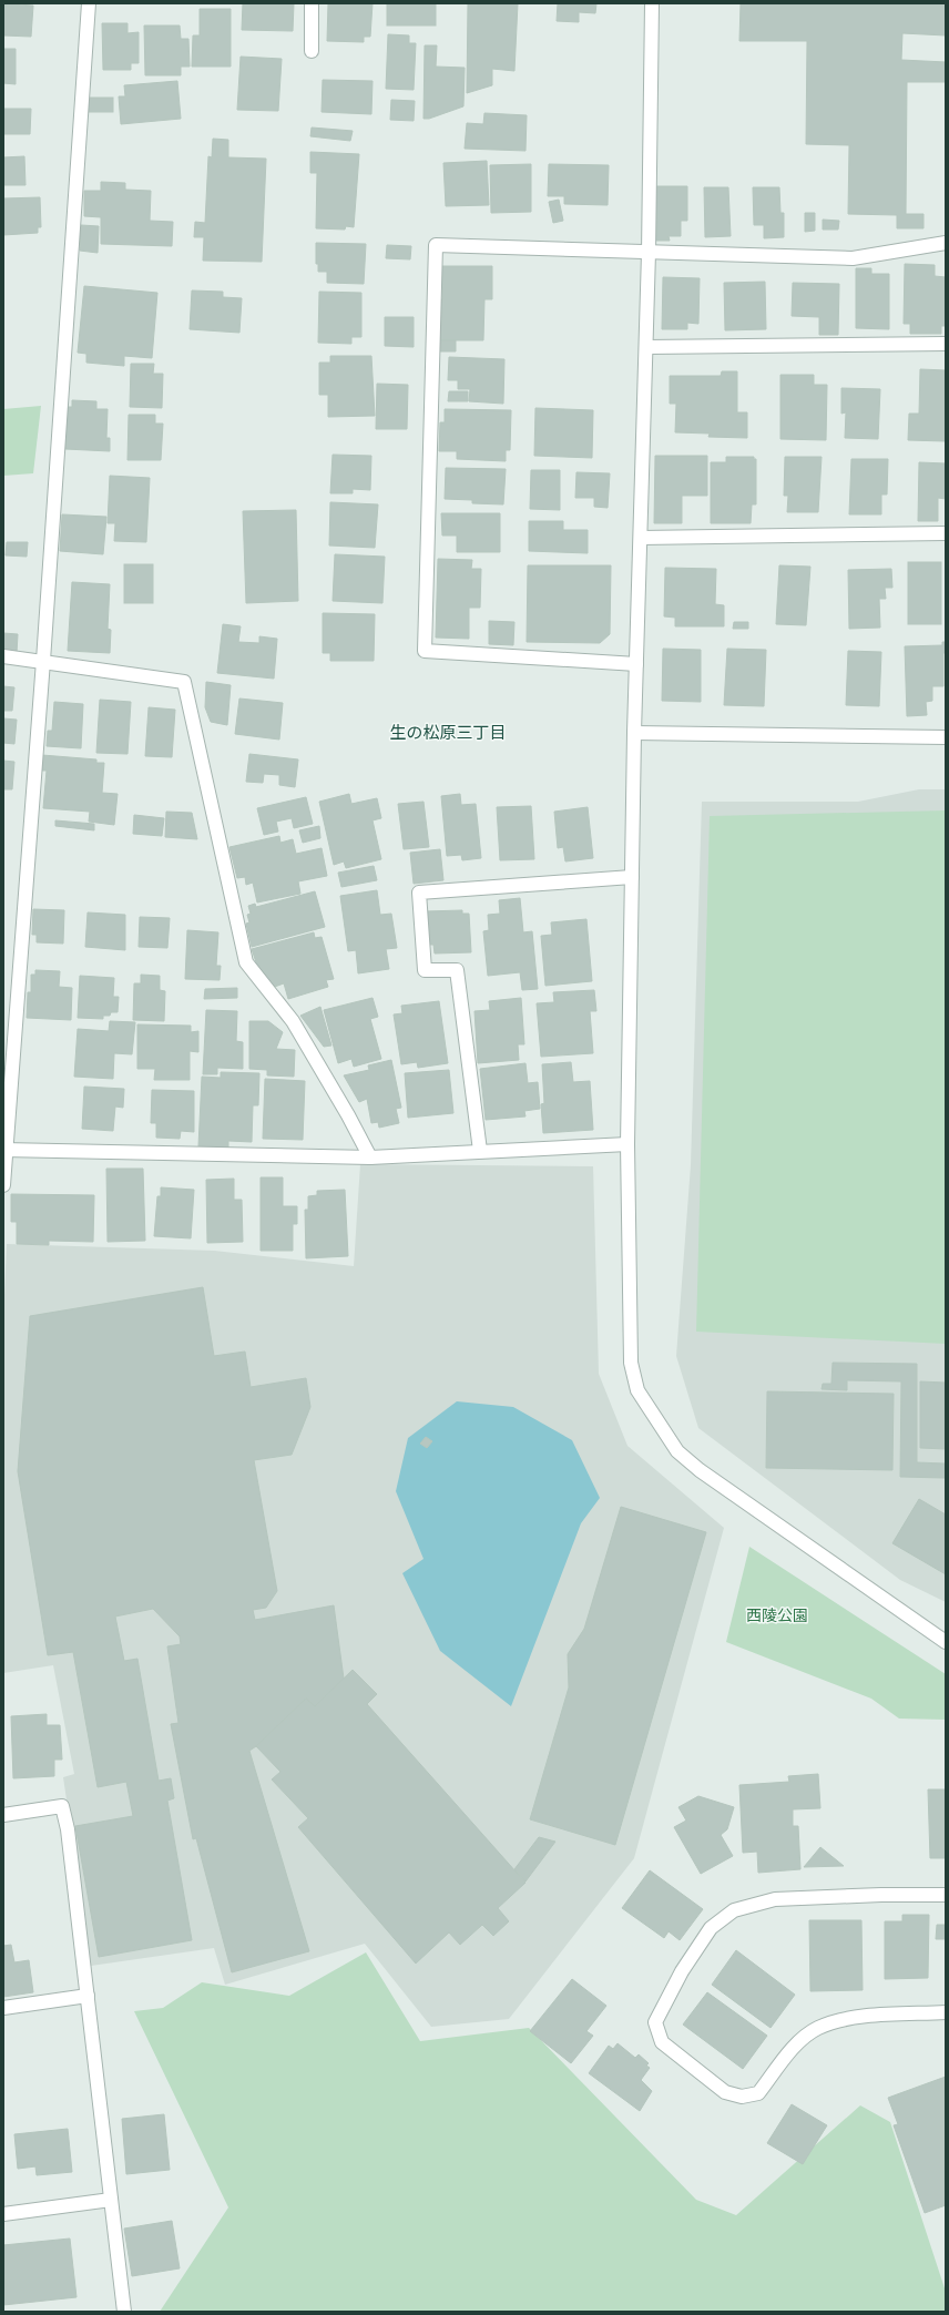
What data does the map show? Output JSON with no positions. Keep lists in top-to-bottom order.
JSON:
{
  "districts": ["生の松原三丁目"],
  "parks": ["西陵公園"]
}
